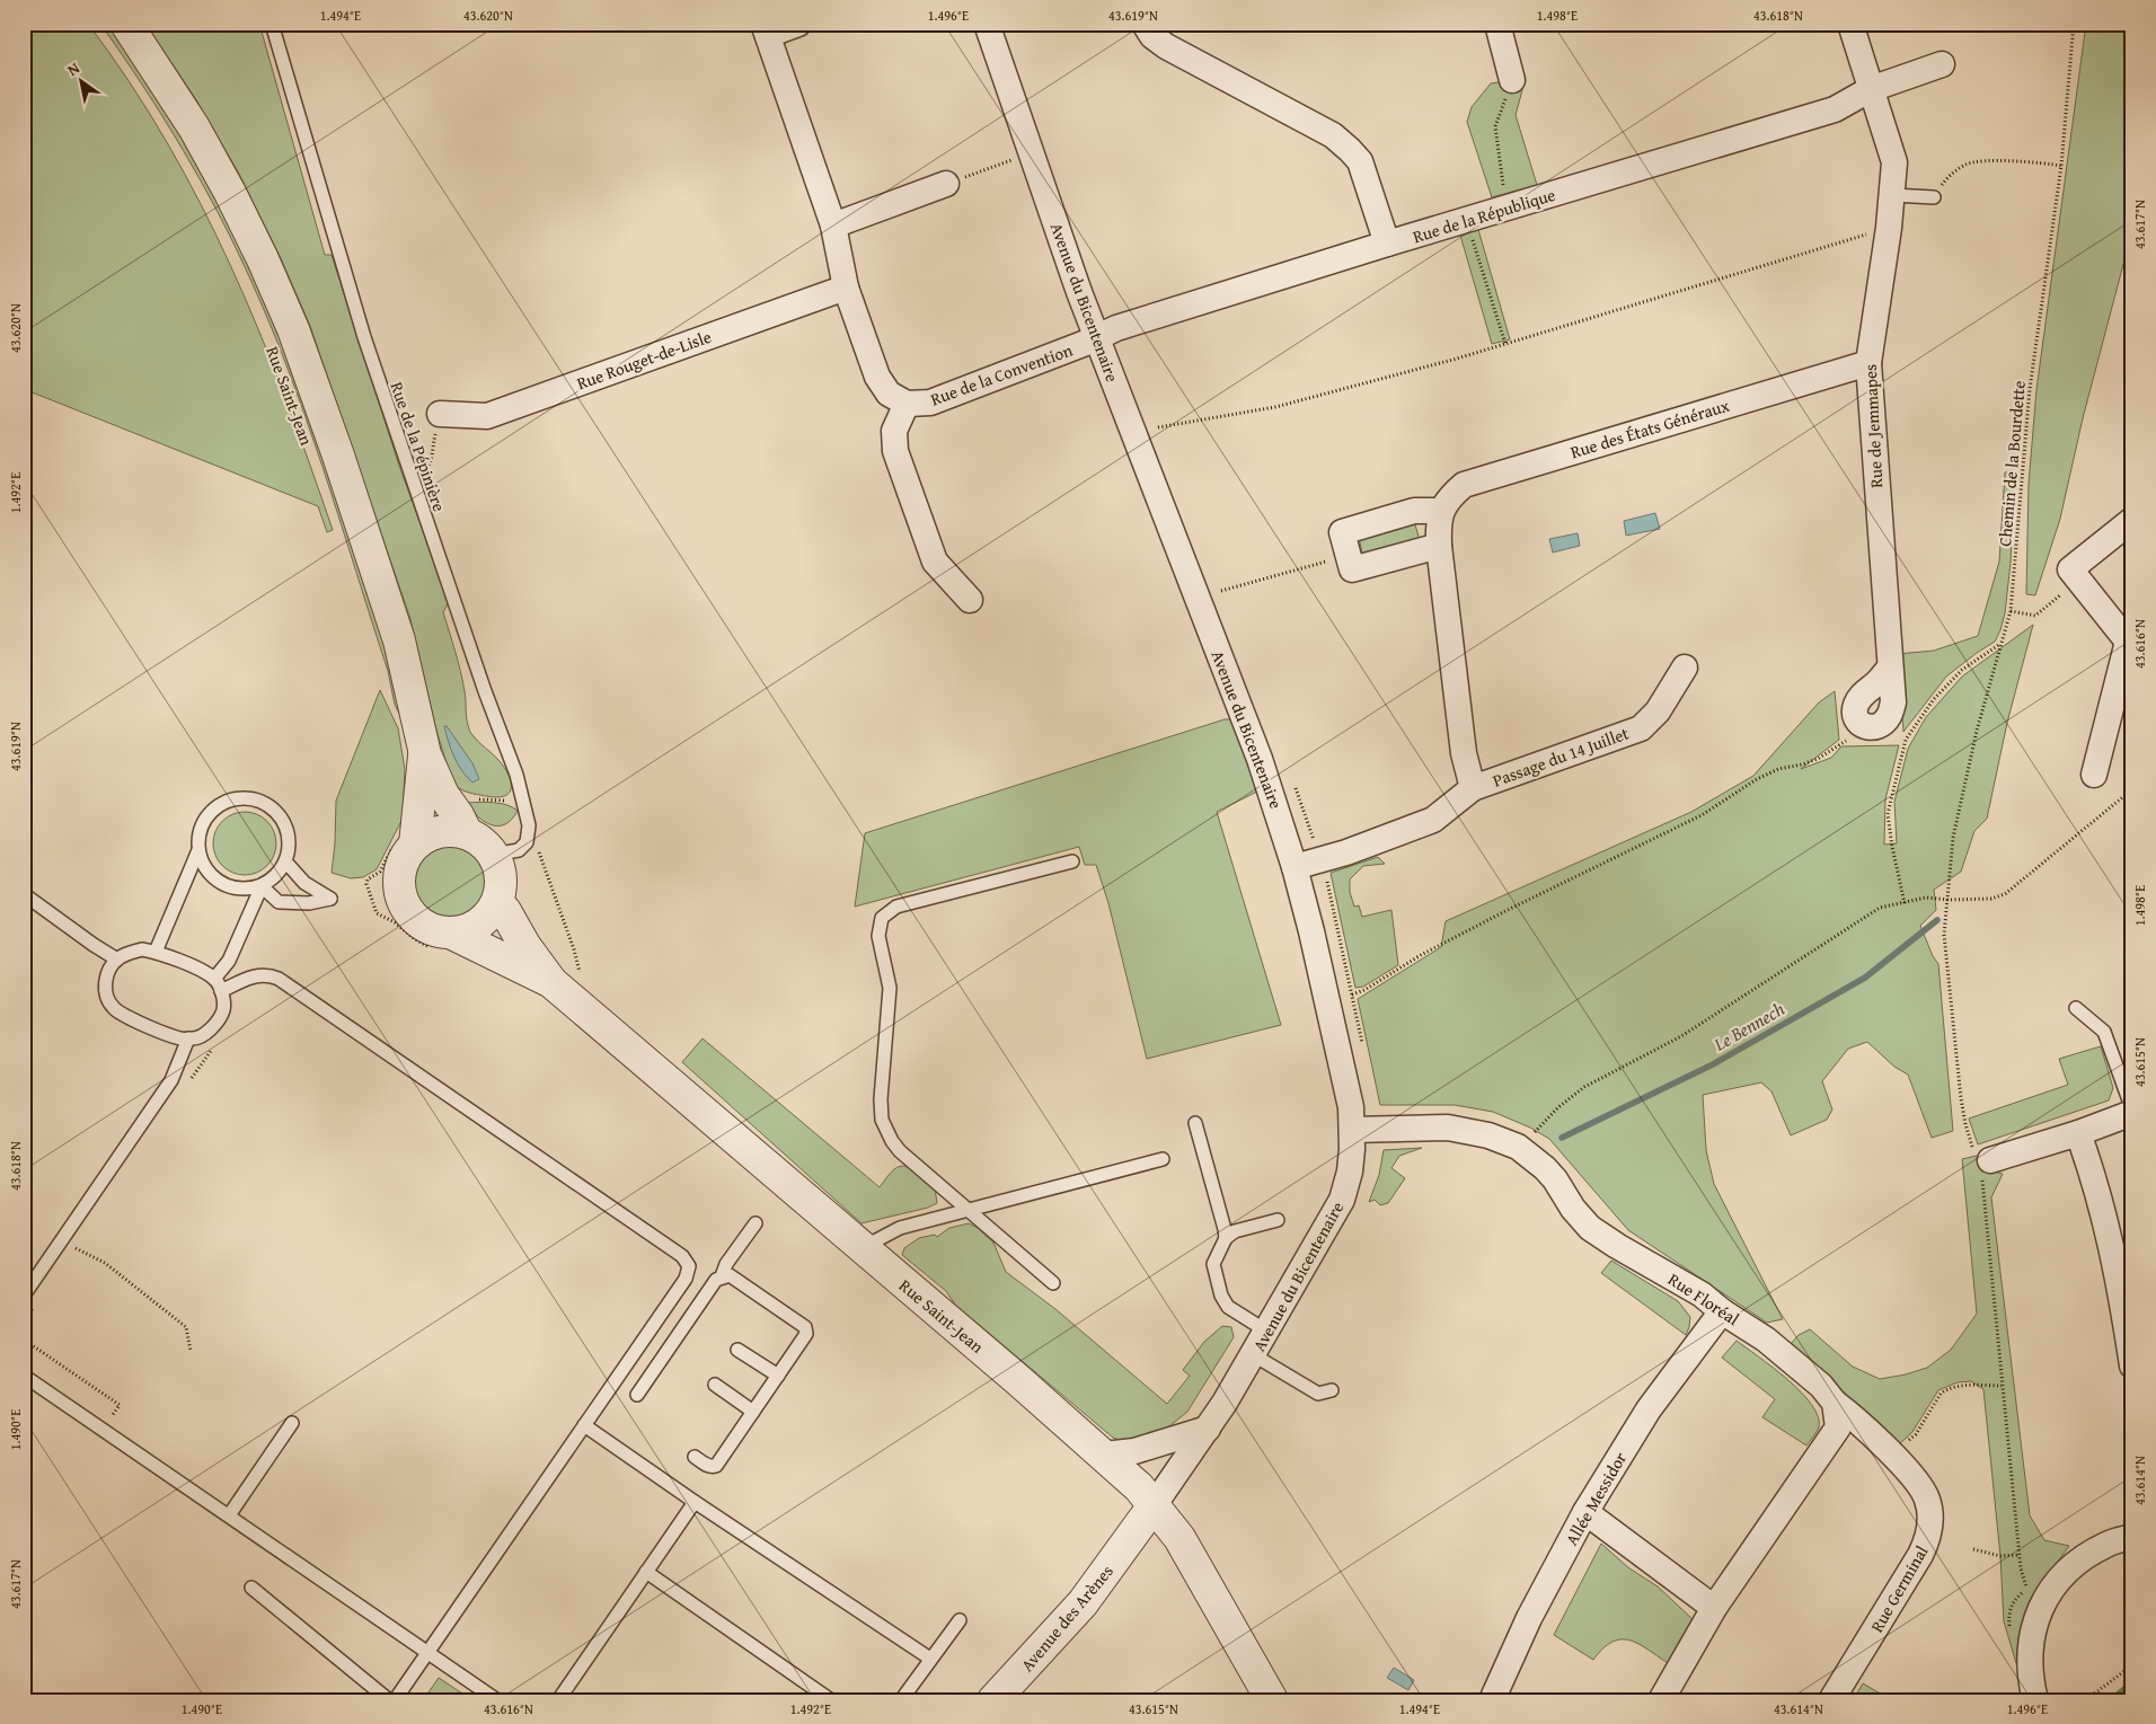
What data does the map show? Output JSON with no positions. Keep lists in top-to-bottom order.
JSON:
{
  "streets": {
    "street": [
      "Rue de la République",
      "Avenue du Bicentenaire",
      "Rue Rouget-de-Lisle",
      "Rue de la Convention",
      "Rue Saint-Jean",
      "Rue de Jemmapes",
      "Rue des États Généraux",
      "Passage du 14 Juillet",
      "Rue Floréal",
      "Allée Messidor",
      "Rue Germinal",
      "Avenue des Arènes"
    ],
    "lane": ["Rue de la Pépinière"],
    "path": ["Chemin de la Bourdette"]
  },
  "crossings": [
    ["Rue de la République", "Avenue du Bicentenaire"],
    ["Rue de la République", "Rue de la Convention"],
    ["Rue de la République", "Rue de Jemmapes"],
    ["Avenue du Bicentenaire", "Rue de la Convention"],
    ["Avenue du Bicentenaire", "Rue Saint-Jean"],
    ["Avenue du Bicentenaire", "Rue Floréal"],
    ["Avenue du Bicentenaire", "Avenue des Arènes"],
    ["Rue Rouget-de-Lisle", "Rue de la Convention"],
    ["Rue Saint-Jean", "Avenue des Arènes"],
    ["Rue de Jemmapes", "Rue des États Généraux"],
    ["Rue Floréal", "Allée Messidor"],
    ["Rue Floréal", "Rue Germinal"]
  ],
  "water": ["Le Bennech"],
  "north": "top left",
  "coordinates": [
    "1.494°E",
    "43.620°N",
    "1.496°E",
    "43.619°N",
    "1.498°E",
    "43.618°N",
    "43.617°N",
    "1.492°E",
    "43.616°N",
    "43.615°N",
    "1.490°E",
    "43.614°N"
  ]
}
